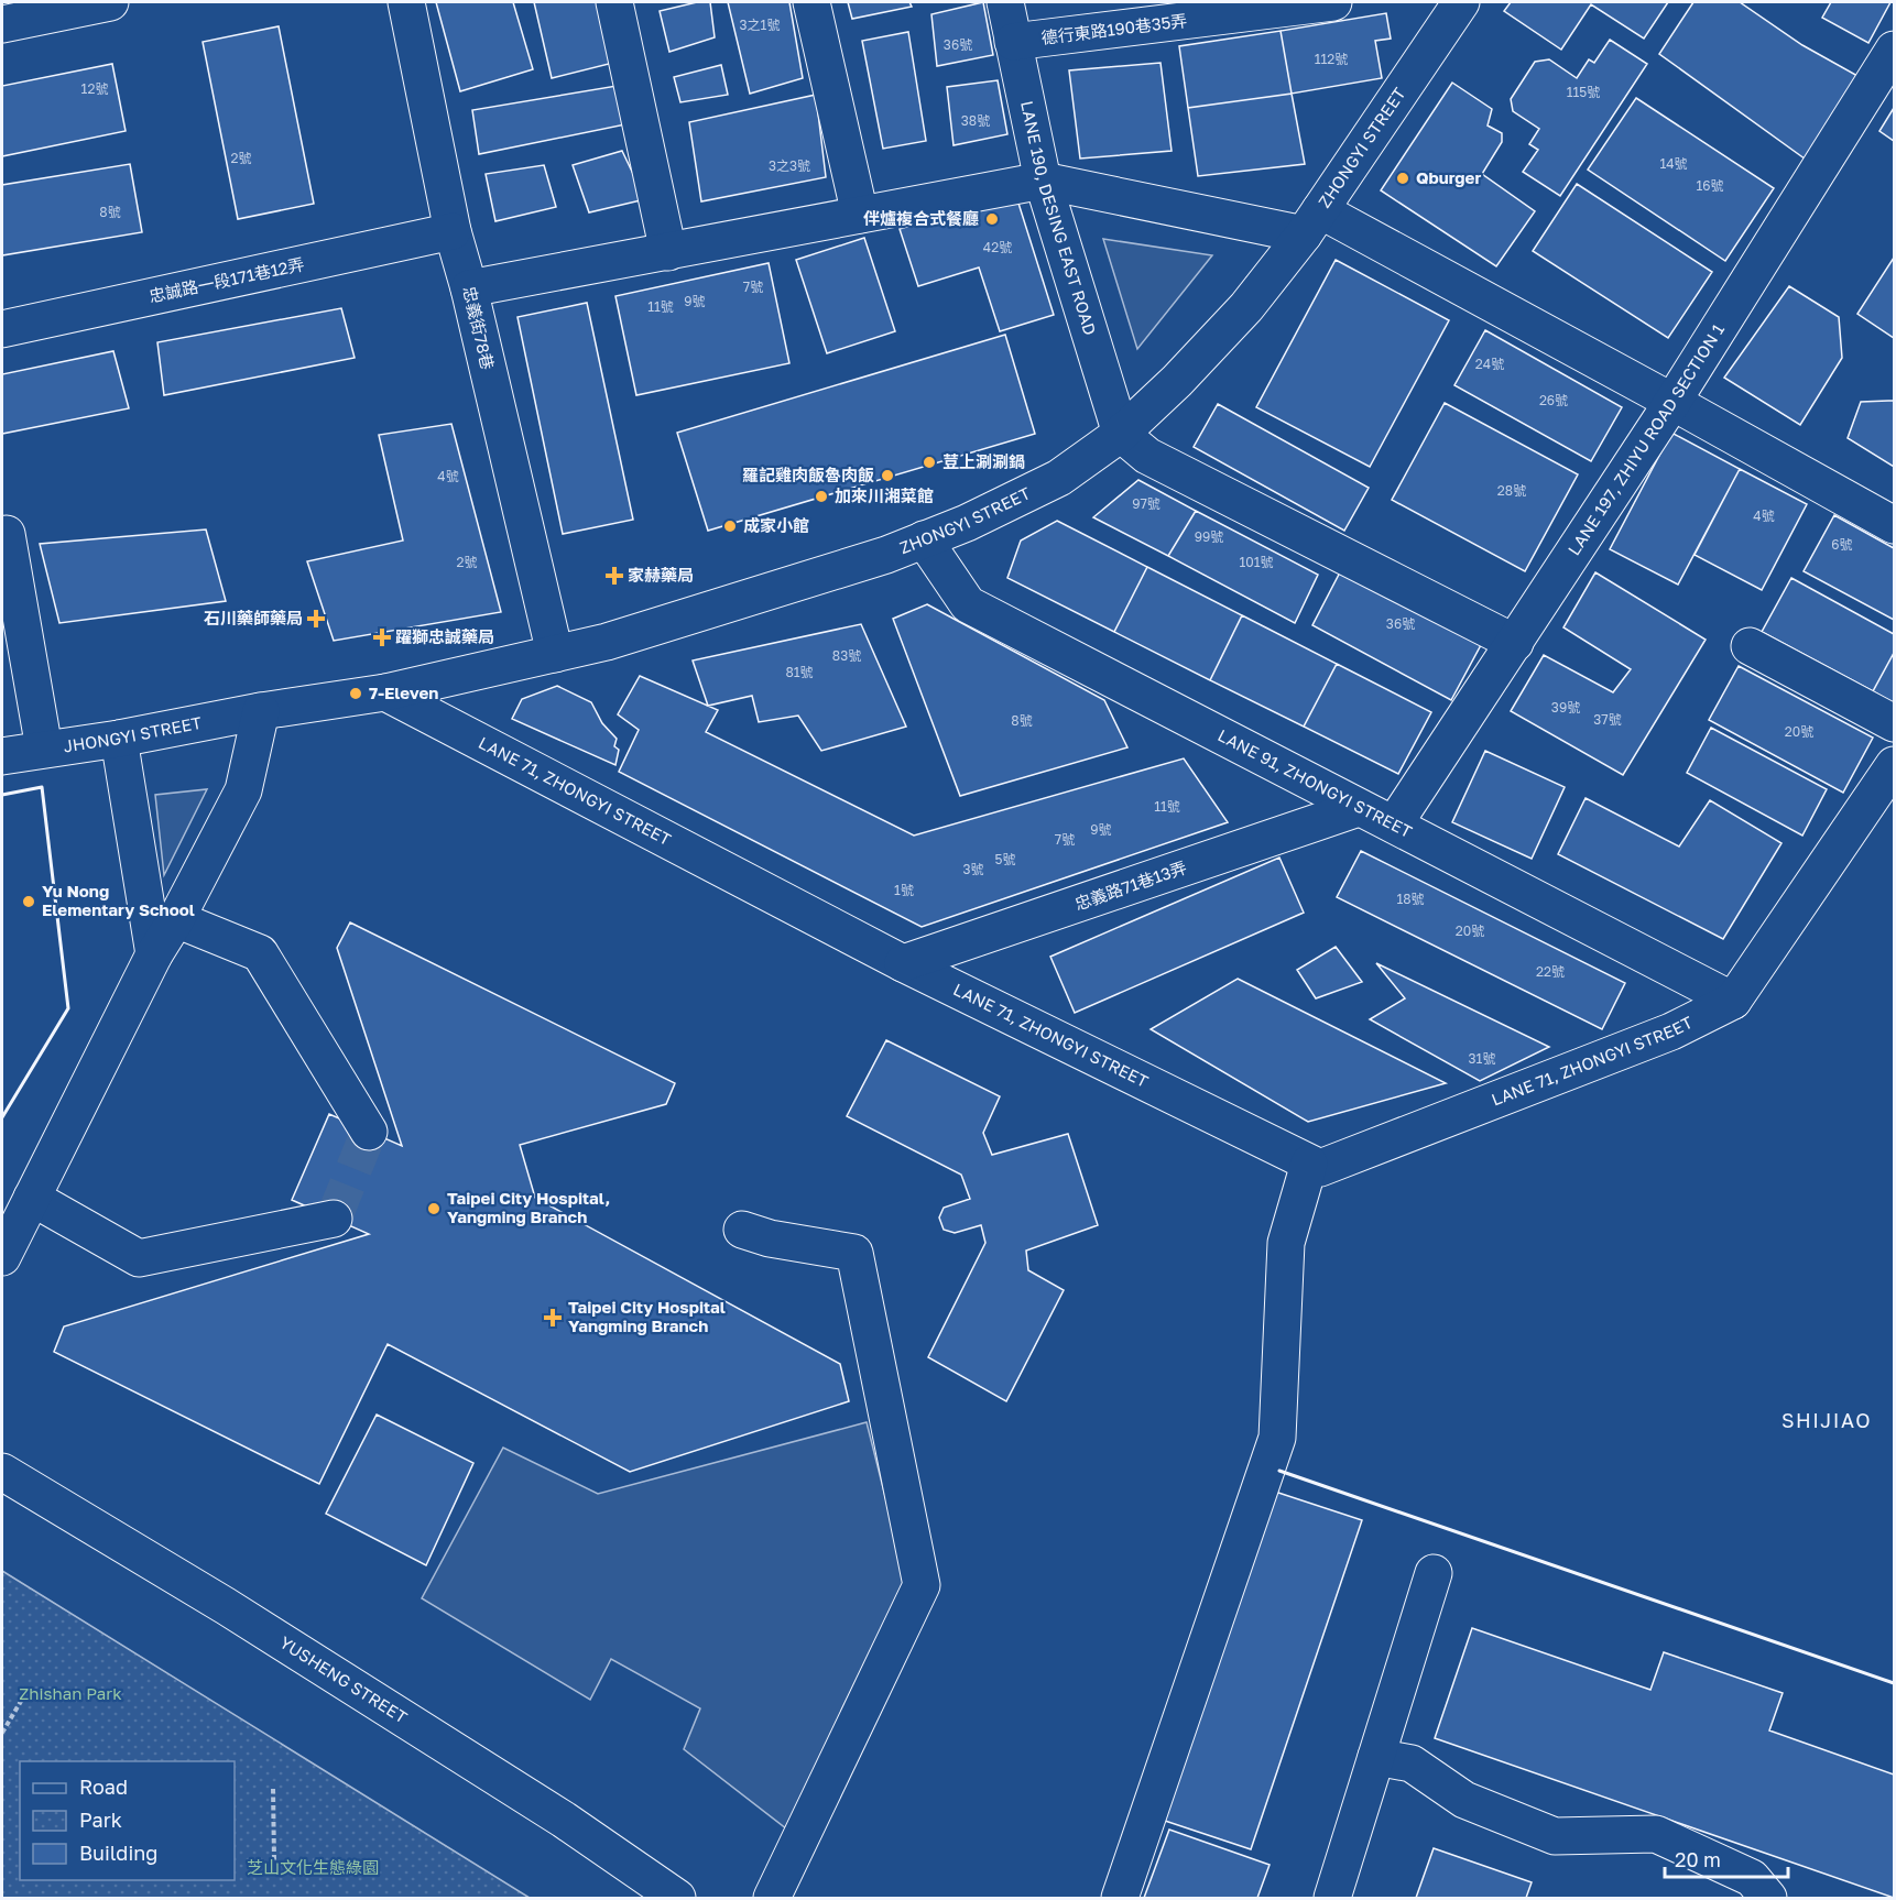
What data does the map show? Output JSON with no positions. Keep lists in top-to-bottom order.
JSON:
{
  "streets": {
    "street": [
      "德行東路190巷35弄",
      "ZHONGYI STREET",
      "LANE 190, DESING EAST ROAD",
      "忠誠路一段171巷12弄",
      "忠義街78巷",
      "LANE 197, ZHIYU ROAD SECTION 1",
      "JHONGYI STREET",
      "LANE 91, ZHONGYI STREET",
      "LANE 71, ZHONGYI STREET",
      "忠義路71巷13弄",
      "YUSHENG STREET"
    ]
  },
  "crossings": [
    ["德行東路190巷35弄", "LANE 190, DESING EAST ROAD"],
    ["ZHONGYI STREET", "LANE 190, DESING EAST ROAD"],
    ["ZHONGYI STREET", "忠義街78巷"],
    ["ZHONGYI STREET", "JHONGYI STREET"],
    ["ZHONGYI STREET", "LANE 91, ZHONGYI STREET"],
    ["ZHONGYI STREET", "LANE 71, ZHONGYI STREET"],
    ["忠誠路一段171巷12弄", "忠義街78巷"],
    ["LANE 197, ZHIYU ROAD SECTION 1", "LANE 91, ZHONGYI STREET"],
    ["LANE 91, ZHONGYI STREET", "LANE 71, ZHONGYI STREET"],
    ["LANE 91, ZHONGYI STREET", "忠義路71巷13弄"],
    ["LANE 71, ZHONGYI STREET", "忠義路71巷13弄"]
  ],
  "districts": ["SHIJIAO"],
  "parks": ["Zhishan Park", "芝山文化生態綠園"],
  "places": {
    "other": [
      "Qburger",
      "伴爐複合式餐廳",
      "荳上涮涮鍋",
      "羅記雞肉飯魯肉飯",
      "加來川湘菜館",
      "成家小館",
      "7-Eleven",
      "Yu Nong Elementary School",
      "Taipei City Hospital, Yangming Branch"
    ],
    "health": [
      "家赫藥局",
      "石川藥師藥局",
      "躍獅忠誠藥局",
      "Taipei City Hospital Yangming Branch"
    ]
  },
  "house_numbers": [
    "3之1號",
    "36號",
    "112號",
    "12號",
    "115號",
    "38號",
    "2號",
    "14號",
    "3之3號",
    "16號",
    "8號",
    "42號",
    "7號",
    "9號",
    "11號",
    "24號",
    "26號",
    "4號",
    "28號",
    "97號",
    "4號",
    "99號",
    "6號",
    "2號",
    "101號",
    "36號",
    "83號",
    "81號",
    "39號",
    "37號",
    "8號",
    "20號",
    "11號",
    "9號",
    "7號",
    "5號",
    "3號",
    "1號",
    "18號",
    "20號",
    "22號",
    "31號"
  ],
  "legend": ["Road", "Park", "Building"],
  "scale_bar": "20 m"
}
